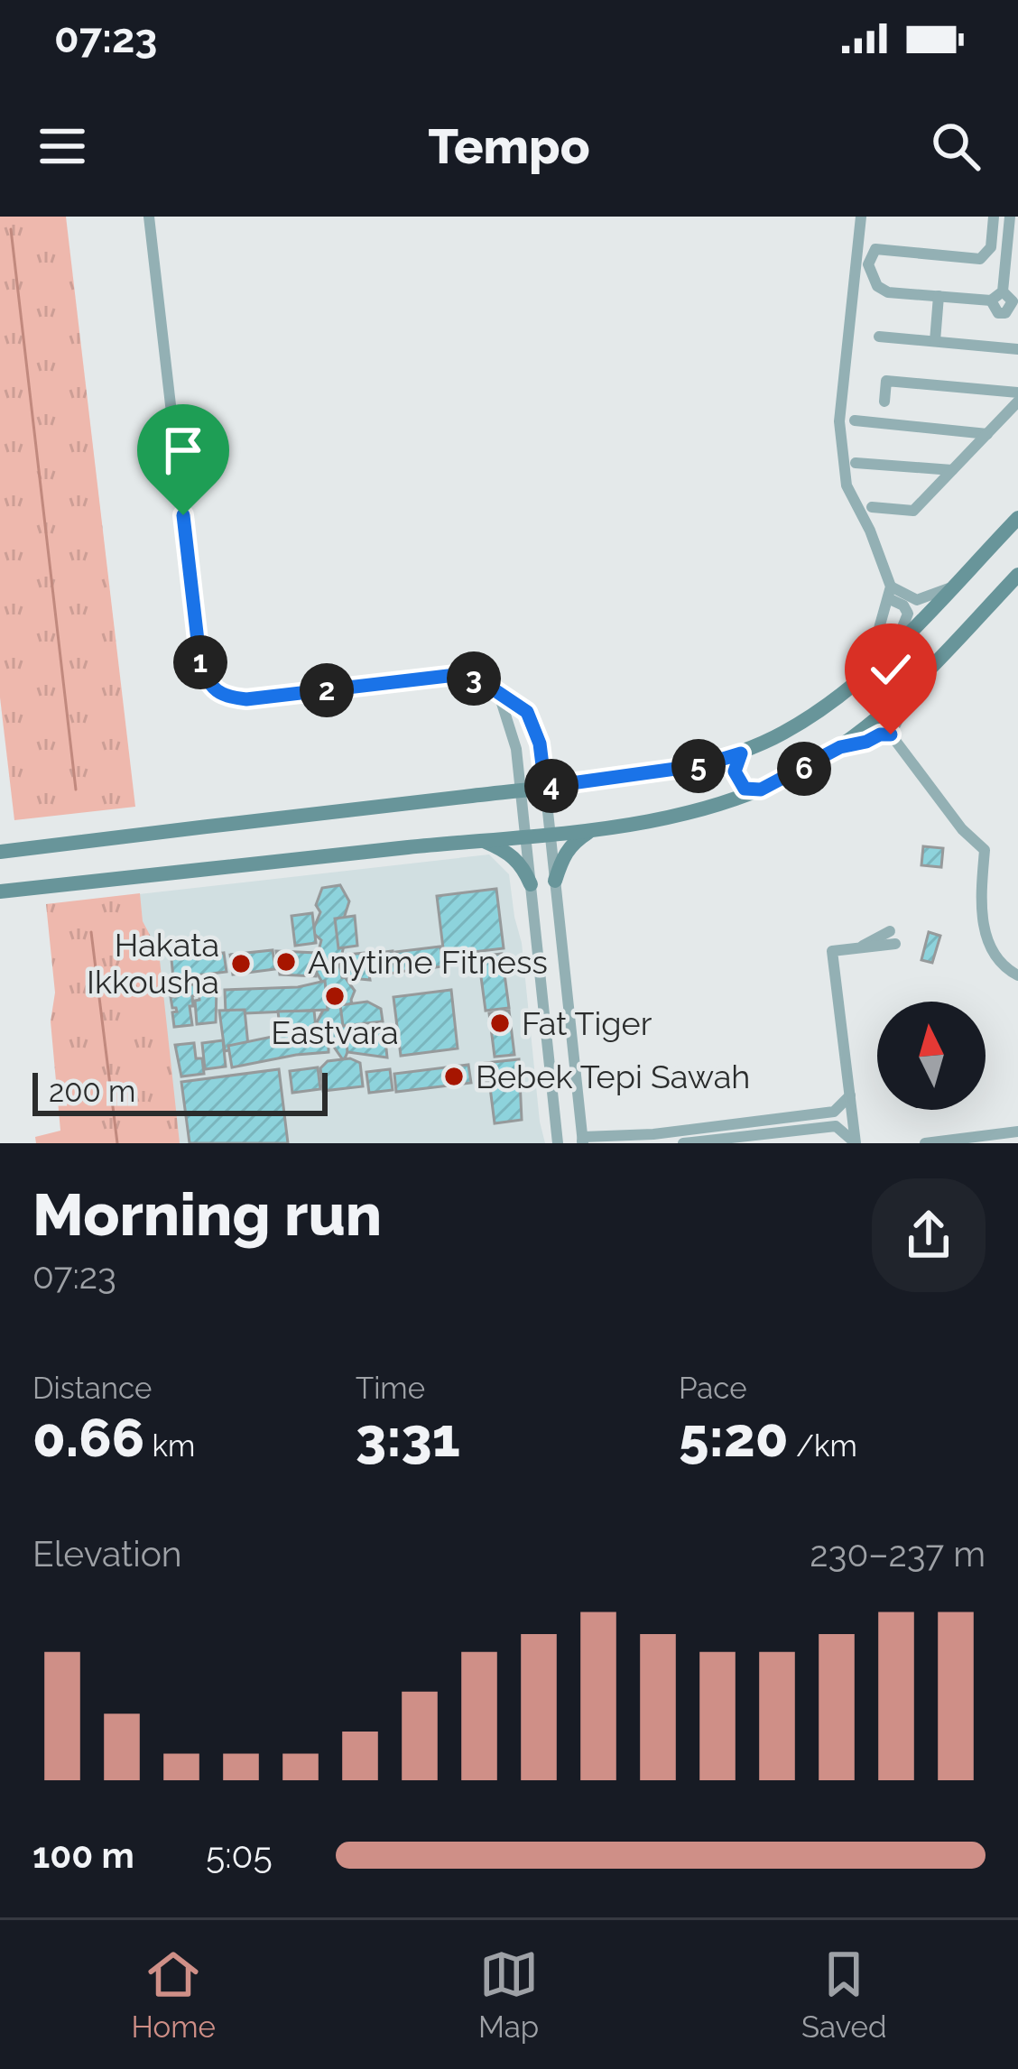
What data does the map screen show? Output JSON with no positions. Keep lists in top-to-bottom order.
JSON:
{
  "places": [
    "Anytime Fitness",
    "Hakata Ikkousha",
    "Eastvara",
    "Fat Tiger",
    "Bebek Tepi Sawah"
  ],
  "scale_bar": "200 m",
  "north": "top",
  "page": {
    "status": "07:23",
    "header": "Tempo",
    "pins": [
      "1",
      "3",
      "2",
      "5",
      "6",
      "4"
    ],
    "scale": "200 m",
    "heading": ["Morning run", "07:23"],
    "stats": [
      ["Distance", "0.66 km"],
      ["Time", "3:31"],
      ["Pace", "5:20 /km"]
    ],
    "chart": ["Elevation", "230–237 m"],
    "list": [
      {
        "name": "100 m",
        "note": "5:05"
      }
    ],
    "tabs": ["Home", "Map", "Saved"]
  }
}
